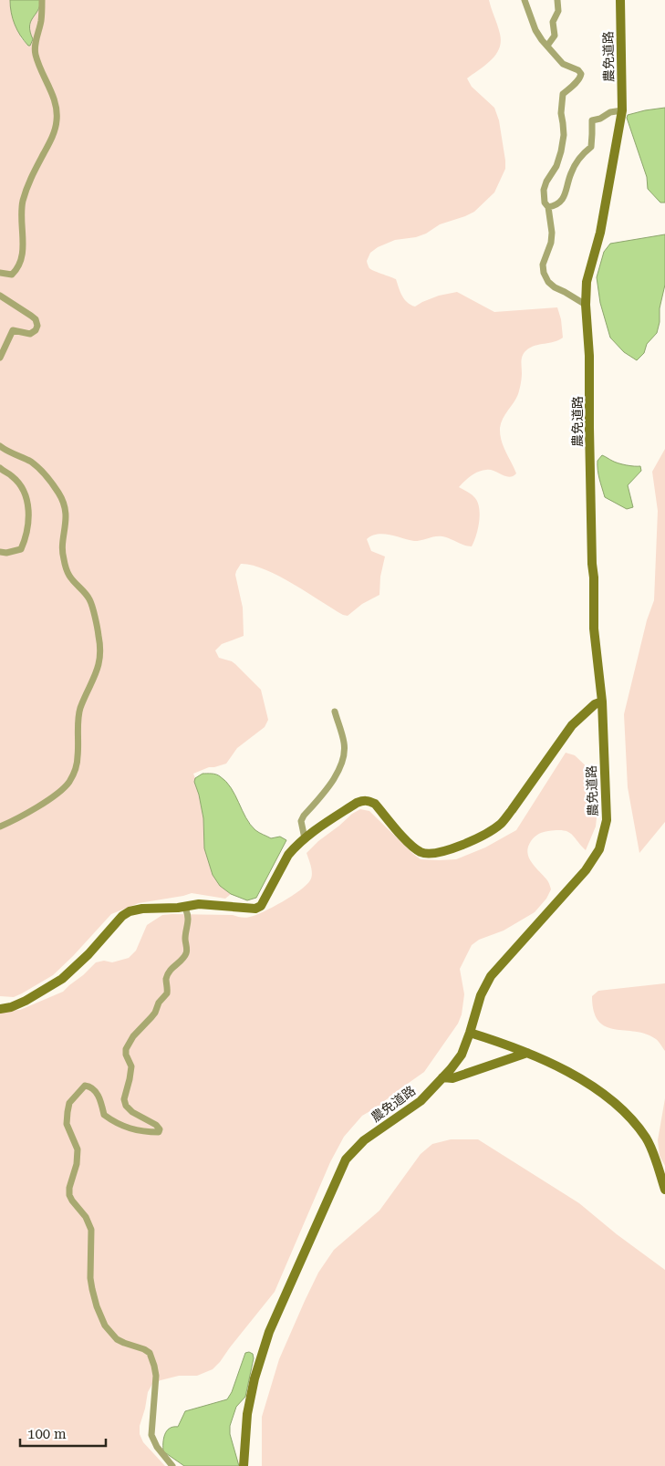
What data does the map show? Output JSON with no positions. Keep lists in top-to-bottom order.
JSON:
{
  "streets": {
    "street": ["農免道路"]
  },
  "scale_bar": "100 m"
}
